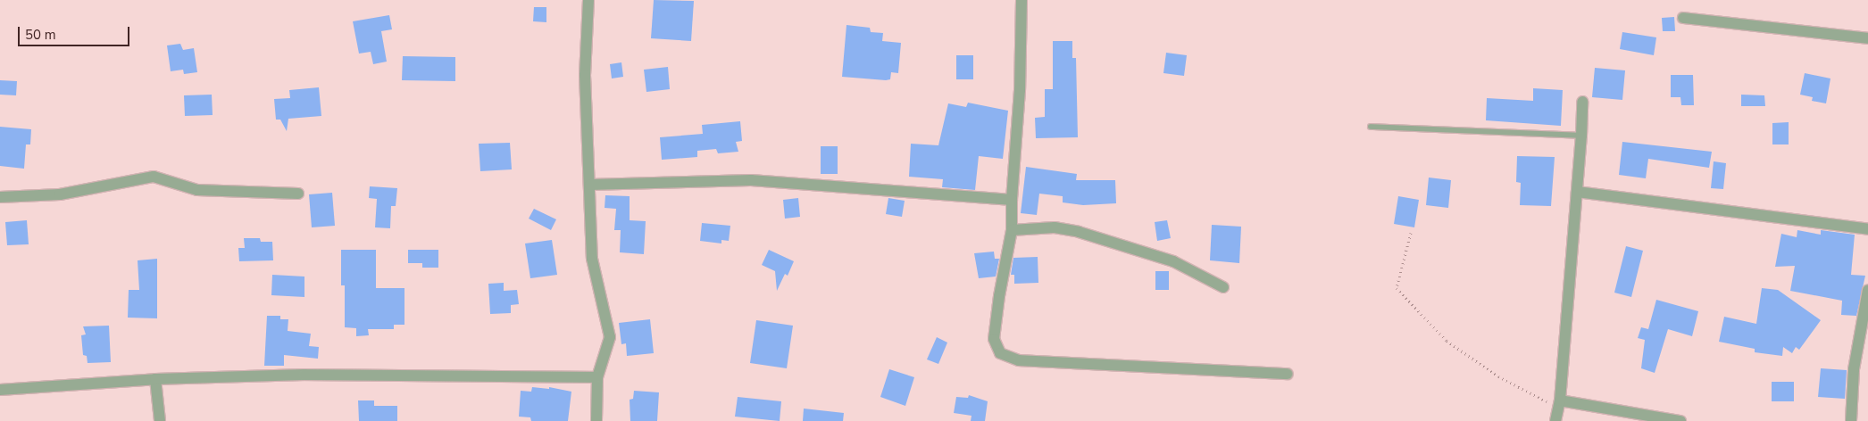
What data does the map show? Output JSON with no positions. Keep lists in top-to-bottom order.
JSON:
{
  "scale_bar": "50 m"
}
